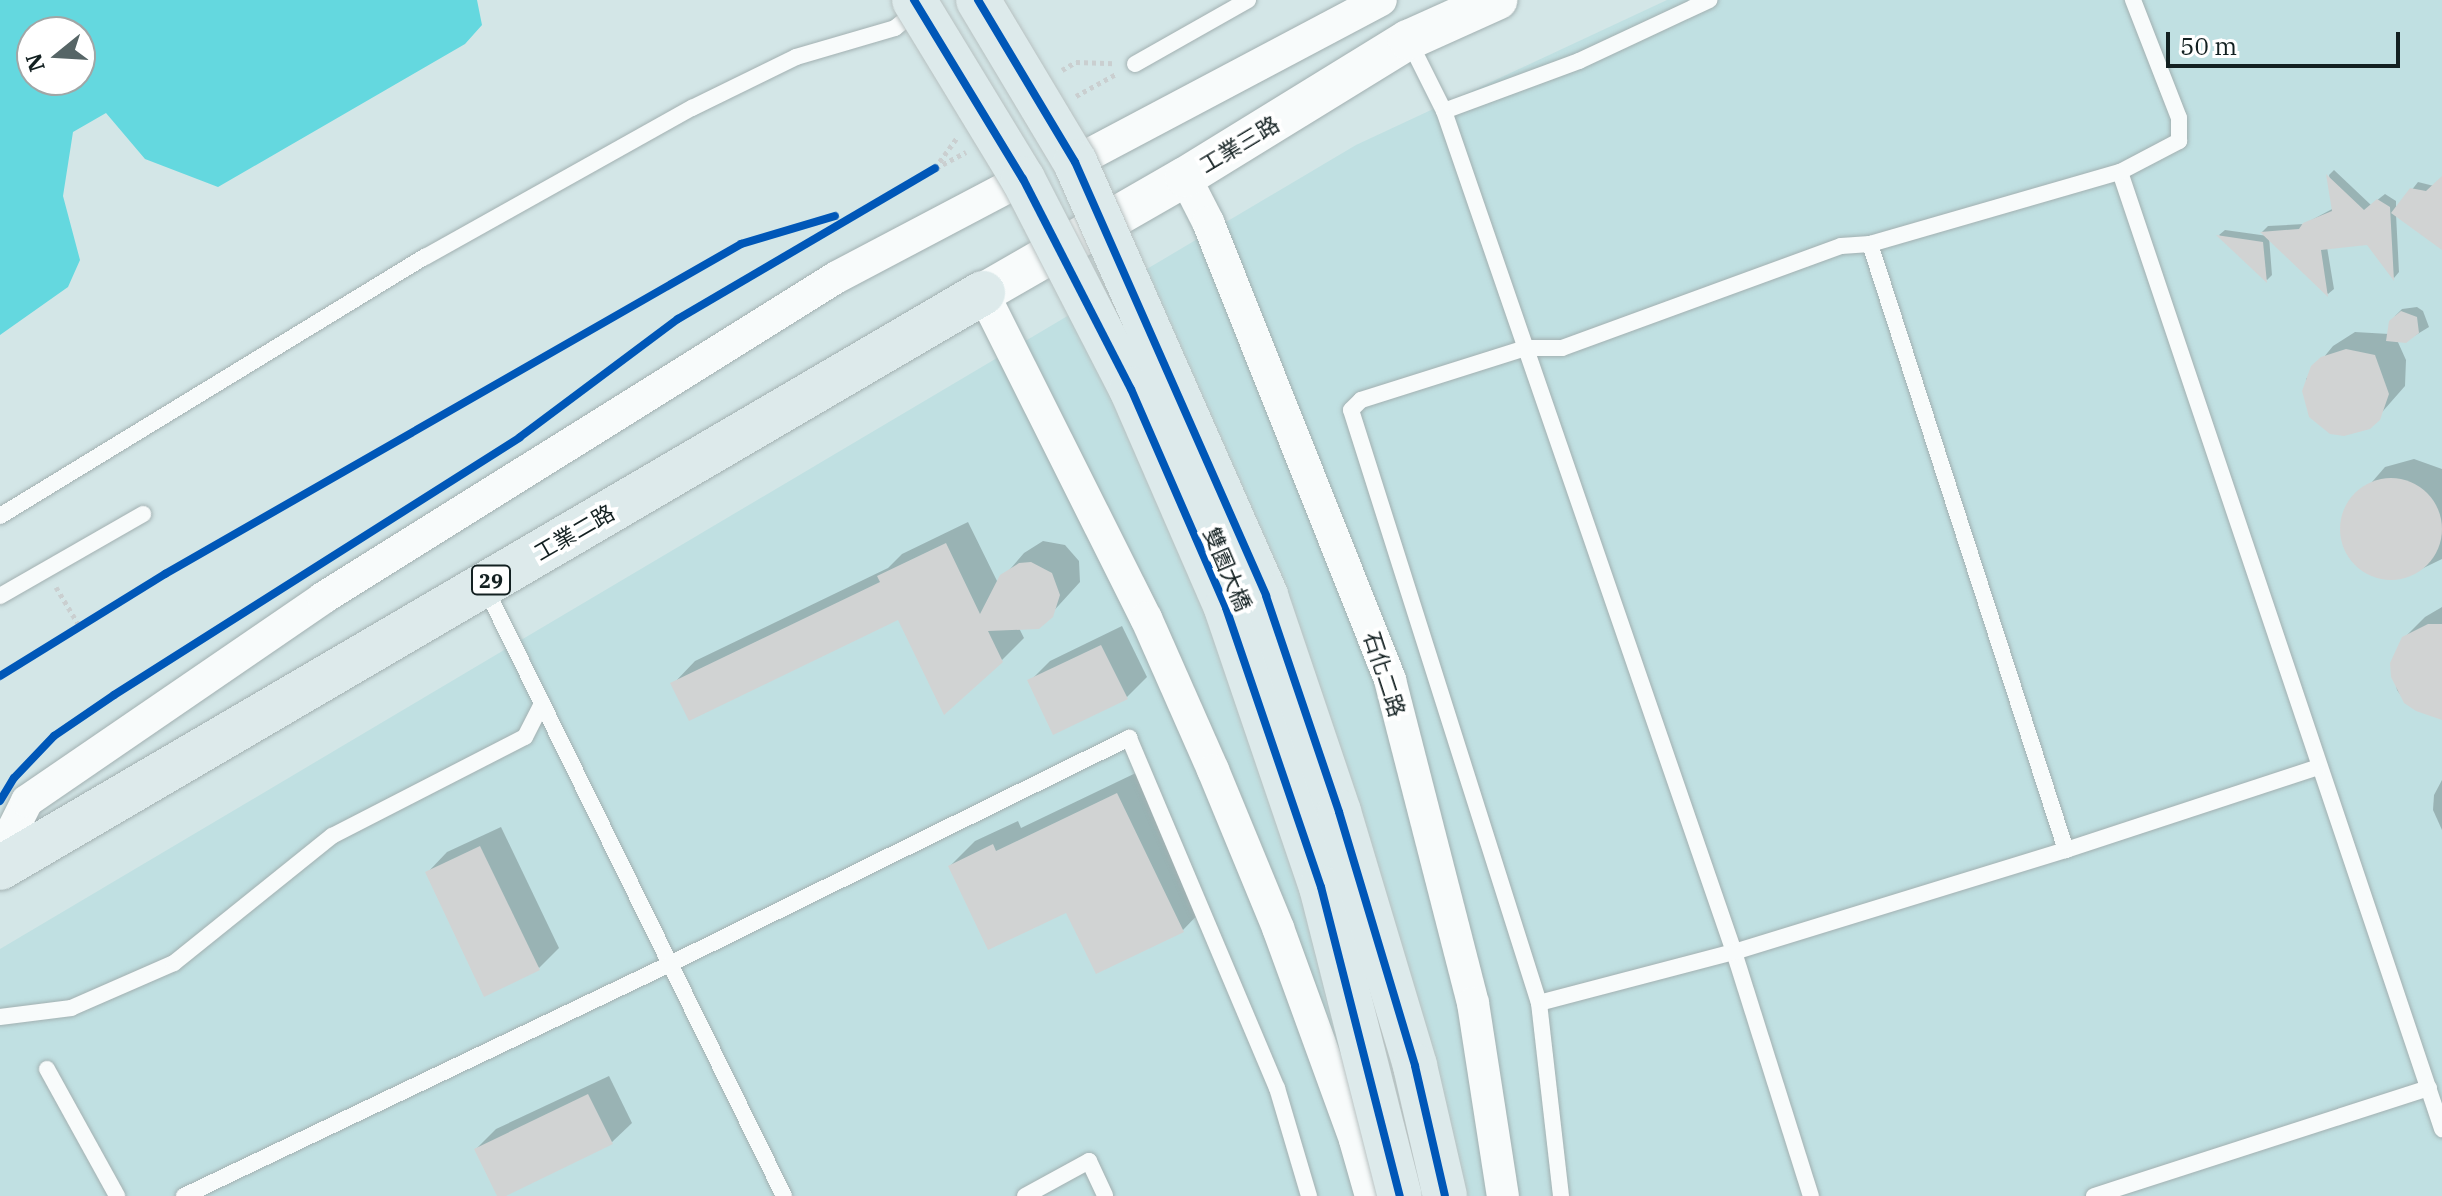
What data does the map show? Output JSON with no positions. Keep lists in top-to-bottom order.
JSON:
{
  "streets": {
    "main road": ["工業二路", "雙園大橋", "29"],
    "street": ["工業三路", "石化二路"]
  },
  "crossings": [
    ["工業三路", "工業二路"],
    ["工業三路", "石化二路"]
  ],
  "scale_bar": "50 m",
  "north": "left"
}
